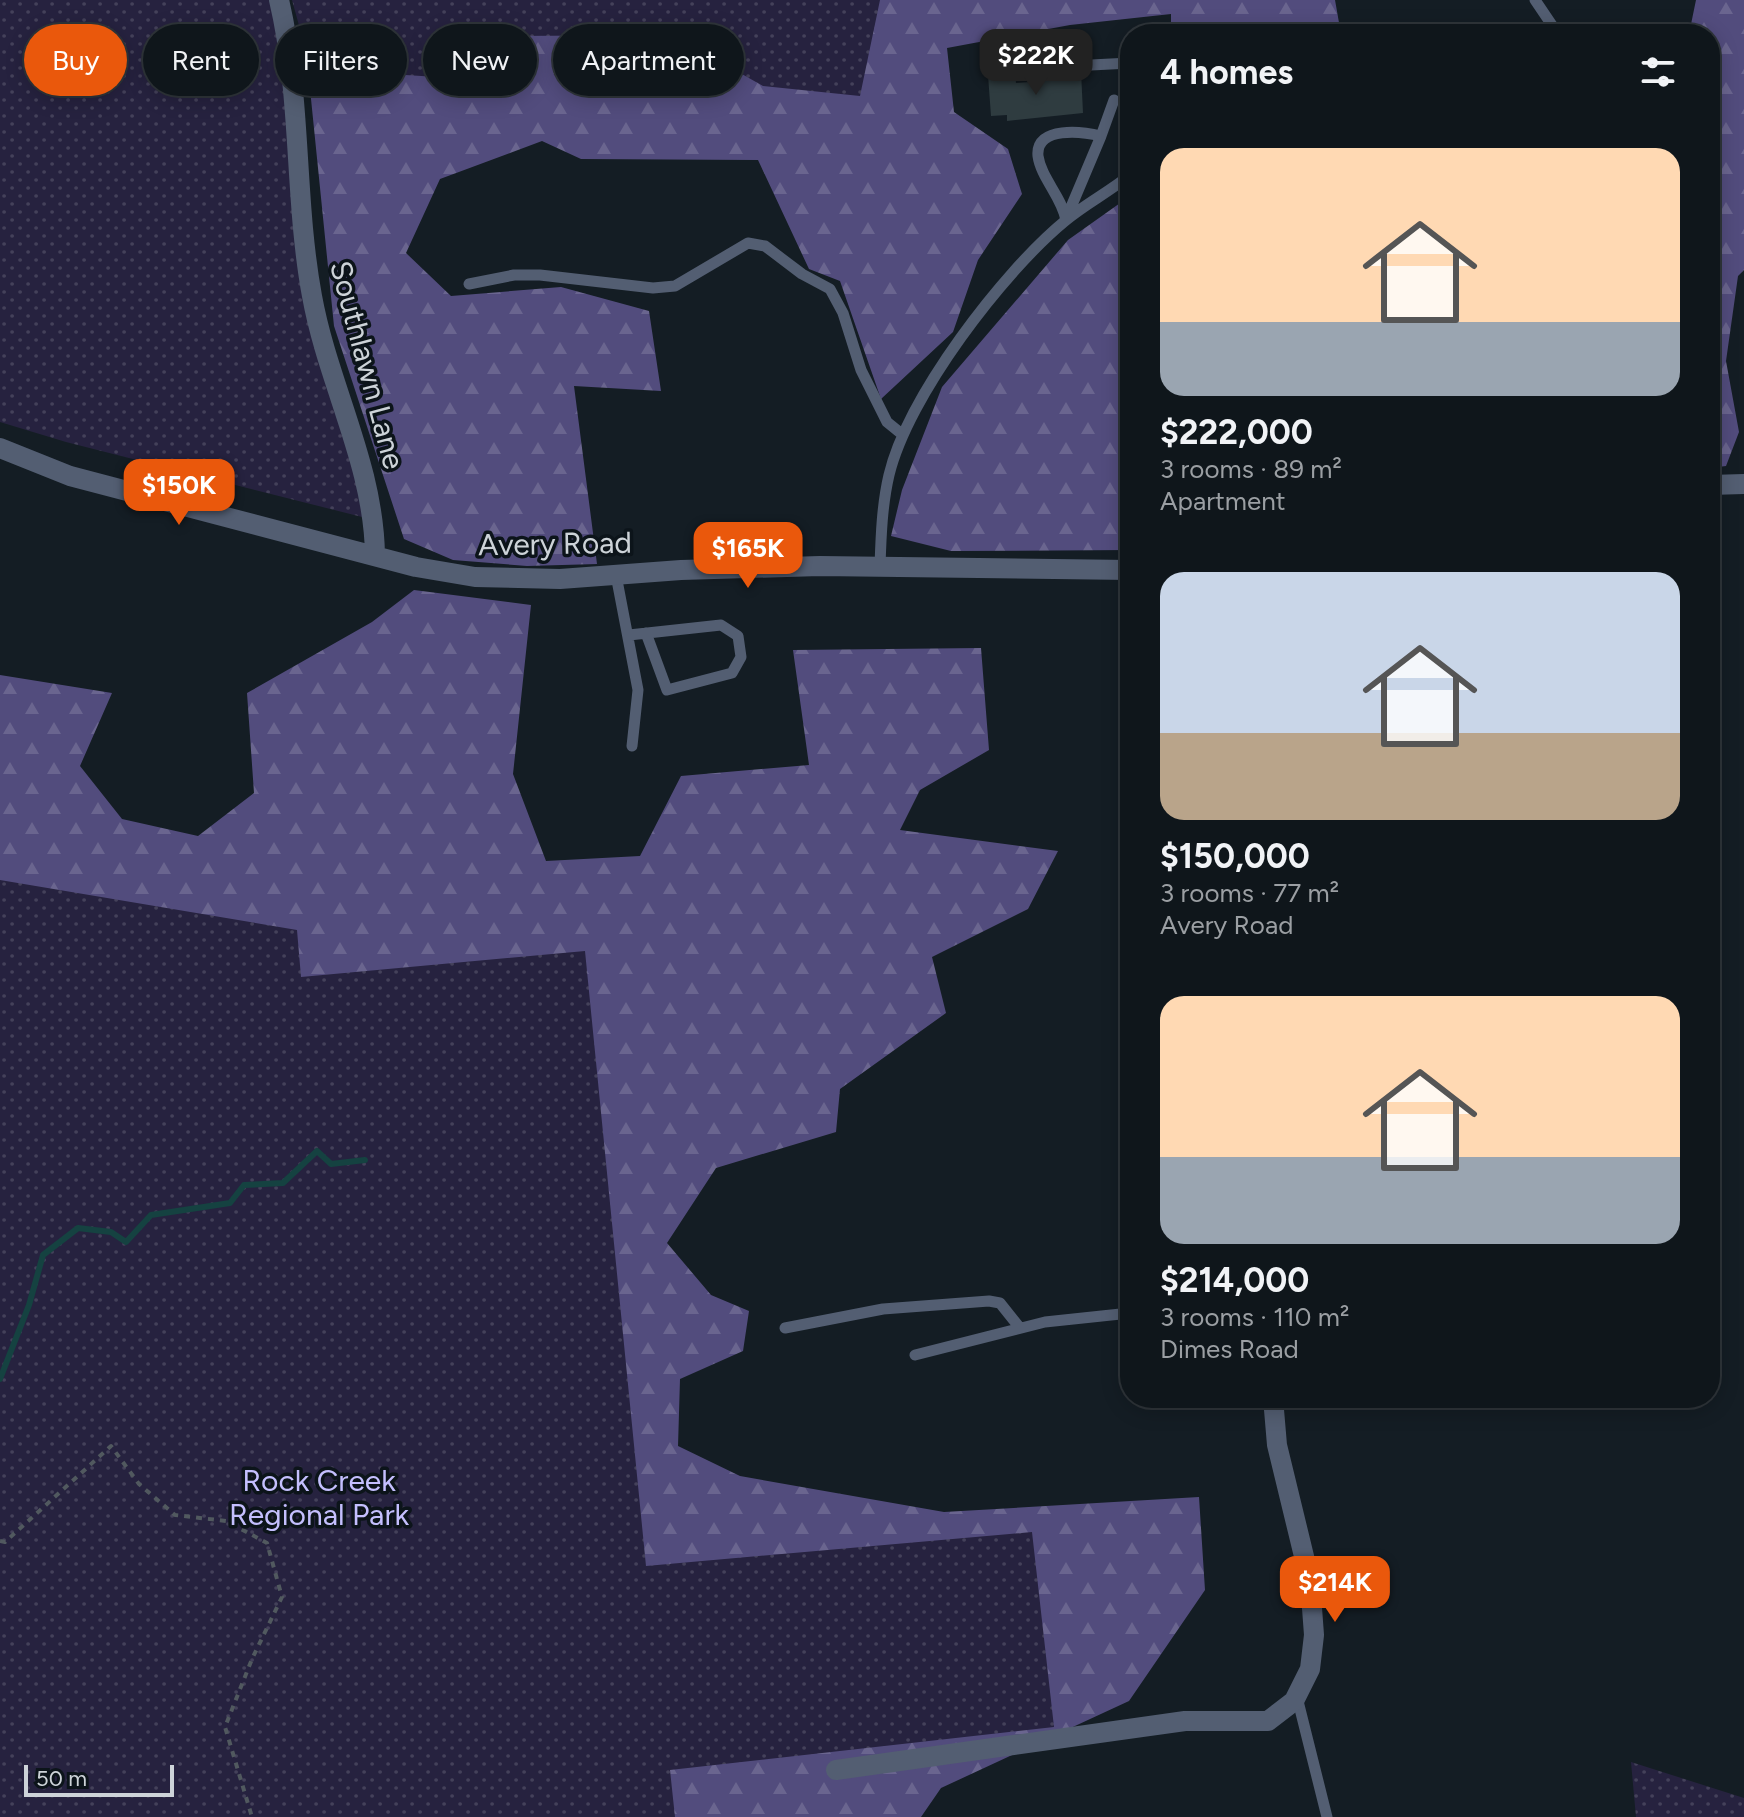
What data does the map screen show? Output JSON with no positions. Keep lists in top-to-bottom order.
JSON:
{
  "streets": {
    "street": ["Southlawn Lane", "Avery Road"]
  },
  "crossings": [
    ["Southlawn Lane", "Avery Road"]
  ],
  "parks": ["Rock Creek Regional Park"],
  "scale_bar": "50 m",
  "page": {
    "chip": [
      "Buy",
      "Rent",
      "Filters",
      "New",
      "Apartment"
    ],
    "heading": "4 homes",
    "price": [
      "$222K",
      "$150K",
      "$165K",
      "$214K"
    ],
    "list": [
      {
        "name": "$222,000",
        "note": "3 rooms · 89 m² · Apartment"
      },
      {
        "name": "$150,000",
        "note": "3 rooms · 77 m² · Avery Road"
      },
      {
        "name": "$214,000",
        "note": "3 rooms · 110 m² · Dimes Road"
      }
    ],
    "scale": "50 m"
  }
}
